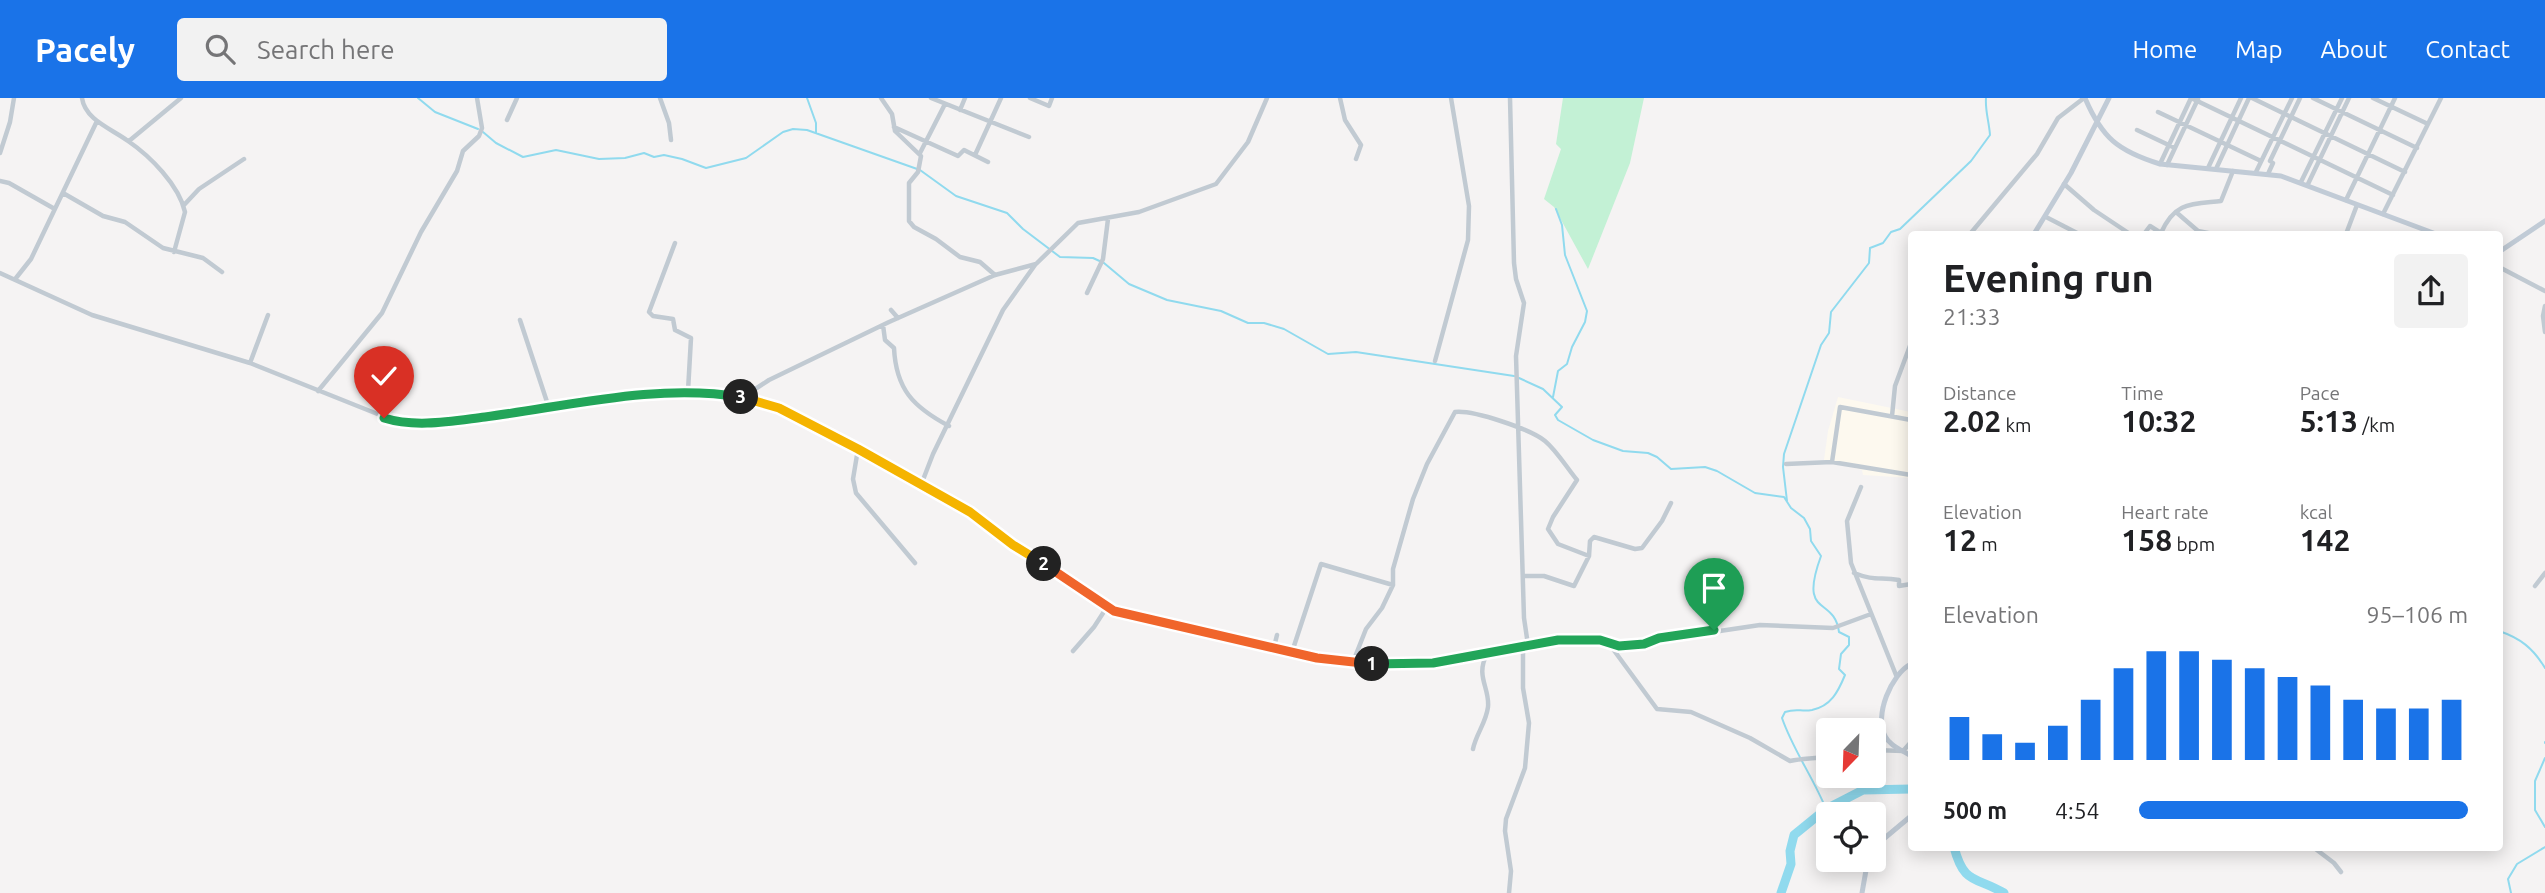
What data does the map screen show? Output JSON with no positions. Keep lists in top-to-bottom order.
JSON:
{
  "north": "bottom left",
  "page": {
    "header": "Pacely",
    "search": "Search here",
    "nav": [
      "Home",
      "Map",
      "About",
      "Contact"
    ],
    "heading": ["Evening run", "21:33"],
    "stats": [
      ["Distance", "2.02 km"],
      ["Time", "10:32"],
      ["Pace", "5:13 /km"],
      ["Elevation", "12 m"],
      ["Heart rate", "158 bpm"],
      ["kcal", "142"]
    ],
    "pins": ["3", "2", "1"],
    "chart": ["Elevation", "95–106 m"],
    "list": [
      {
        "name": "500 m",
        "note": "4:54"
      }
    ]
  }
}
